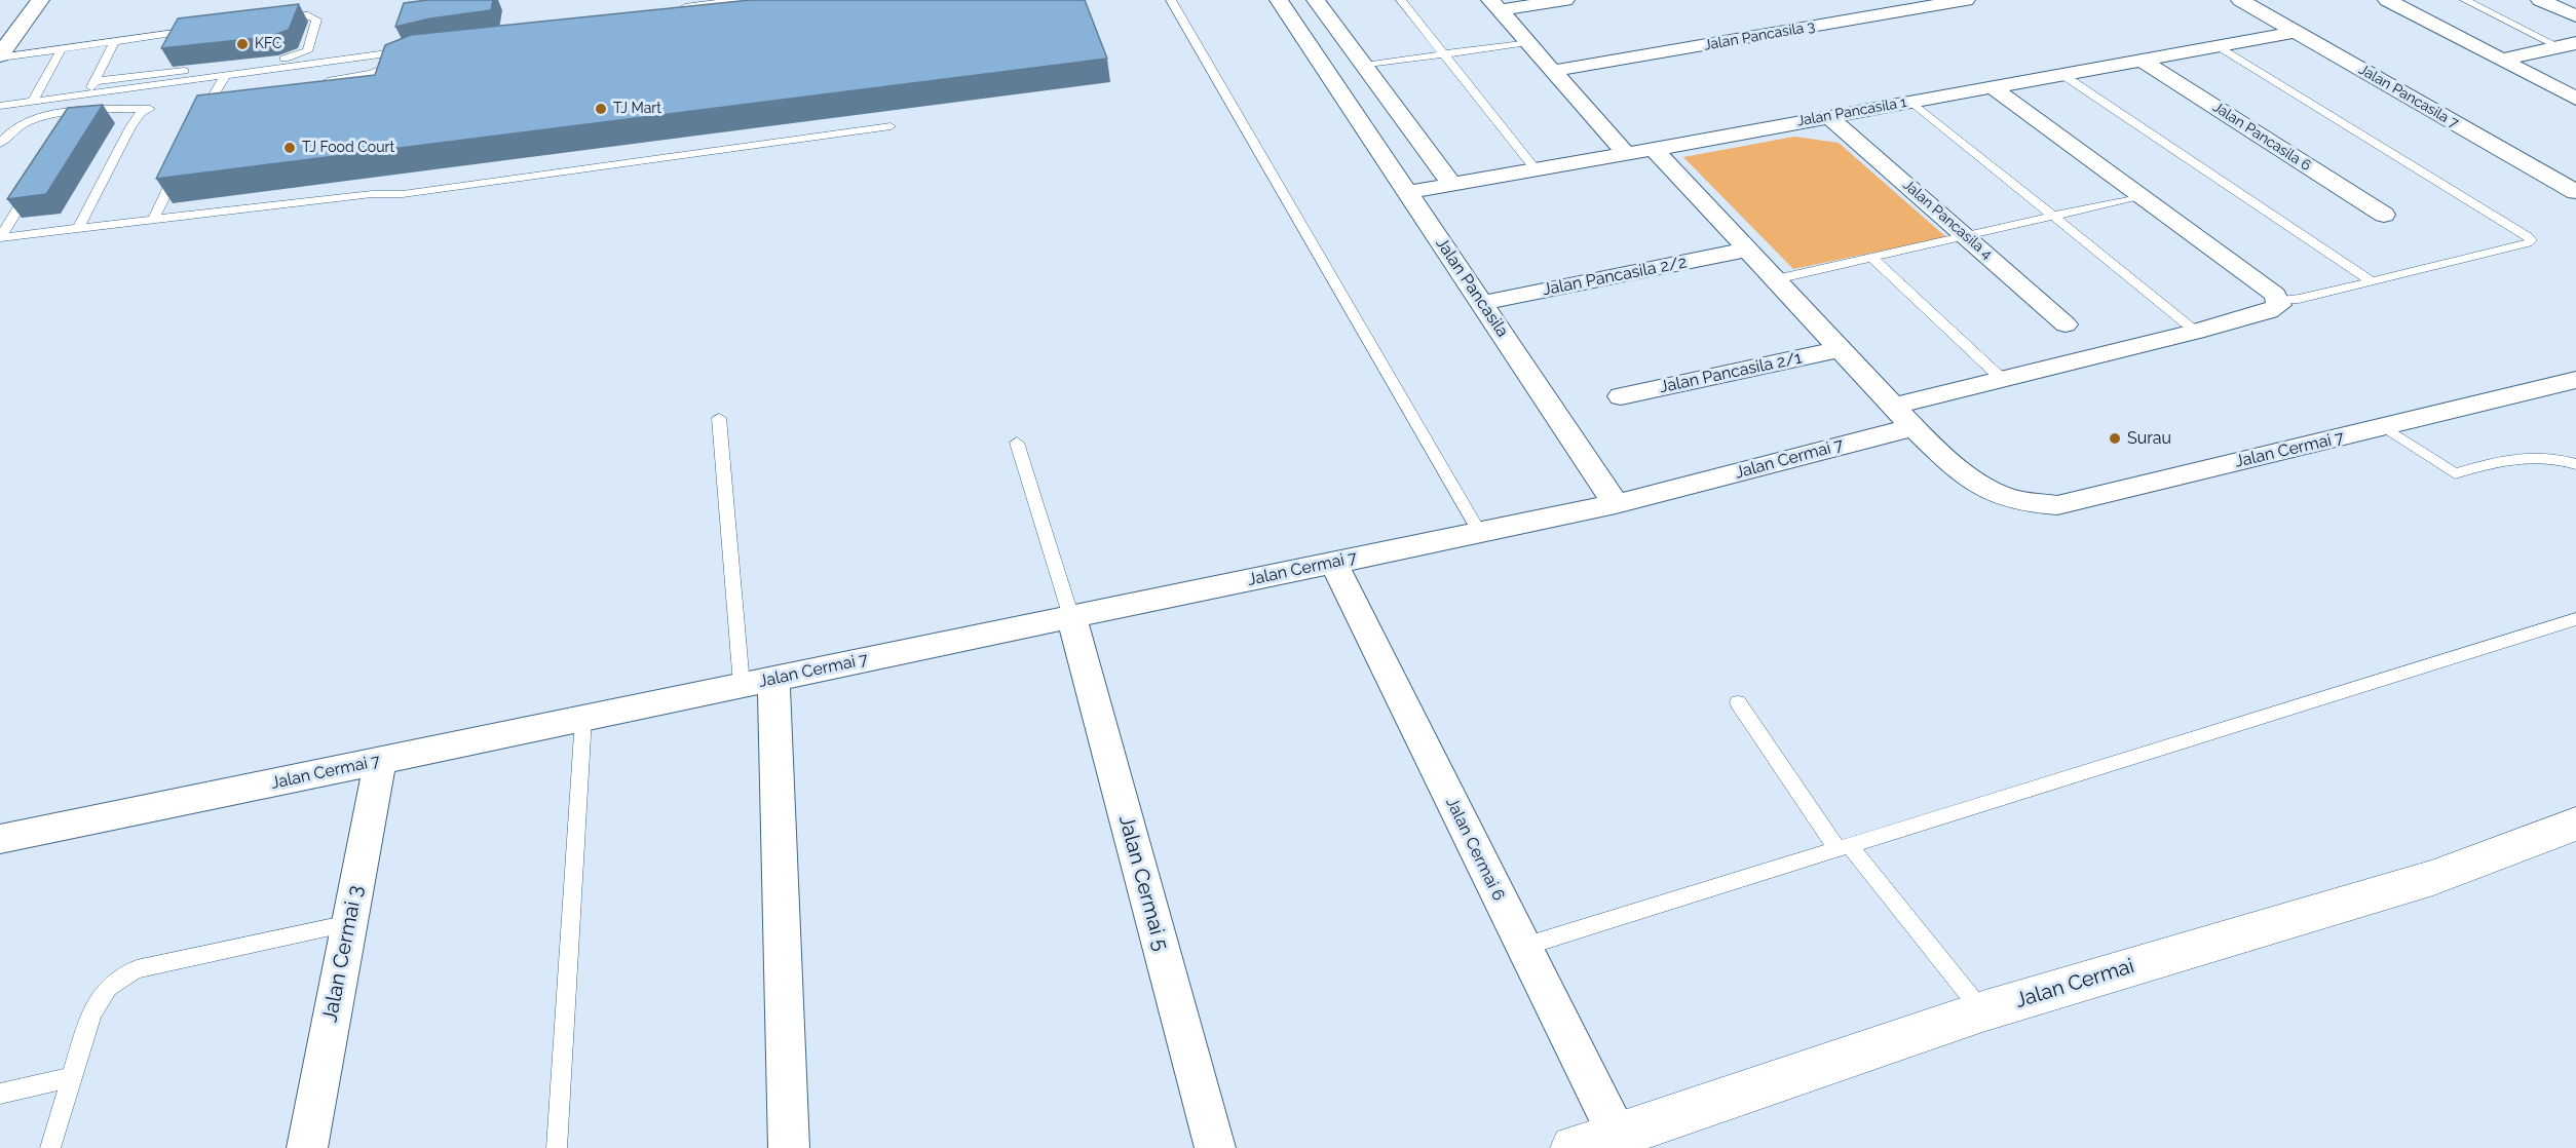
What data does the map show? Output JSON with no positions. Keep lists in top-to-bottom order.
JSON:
{
  "streets": {
    "street": [
      "Jalan Pancasila 3",
      "Jalan Pancasila 7",
      "Jalan Pancasila 1",
      "Jalan Pancasila 6",
      "Jalan Pancasila 4",
      "Jalan Pancasila 2/2",
      "Jalan Pancasila",
      "Jalan Pancasila 2/1",
      "Jalan Cermai 7",
      "Jalan Cermai 6",
      "Jalan Cermai 5",
      "Jalan Cermai 3",
      "Jalan Cermai"
    ]
  },
  "crossings": [
    ["Jalan Pancasila 7", "Jalan Pancasila 1"],
    ["Jalan Pancasila 1", "Jalan Pancasila 6"],
    ["Jalan Pancasila 1", "Jalan Pancasila 4"],
    ["Jalan Pancasila 1", "Jalan Pancasila"],
    ["Jalan Pancasila 2/2", "Jalan Pancasila"],
    ["Jalan Pancasila", "Jalan Cermai 7"],
    ["Jalan Cermai 7", "Jalan Cermai 6"],
    ["Jalan Cermai 7", "Jalan Cermai 5"],
    ["Jalan Cermai 7", "Jalan Cermai 3"],
    ["Jalan Cermai 6", "Jalan Cermai"]
  ],
  "places": [
    "KFC",
    "TJ Mart",
    "TJ Food Court",
    "Surau"
  ]
}
